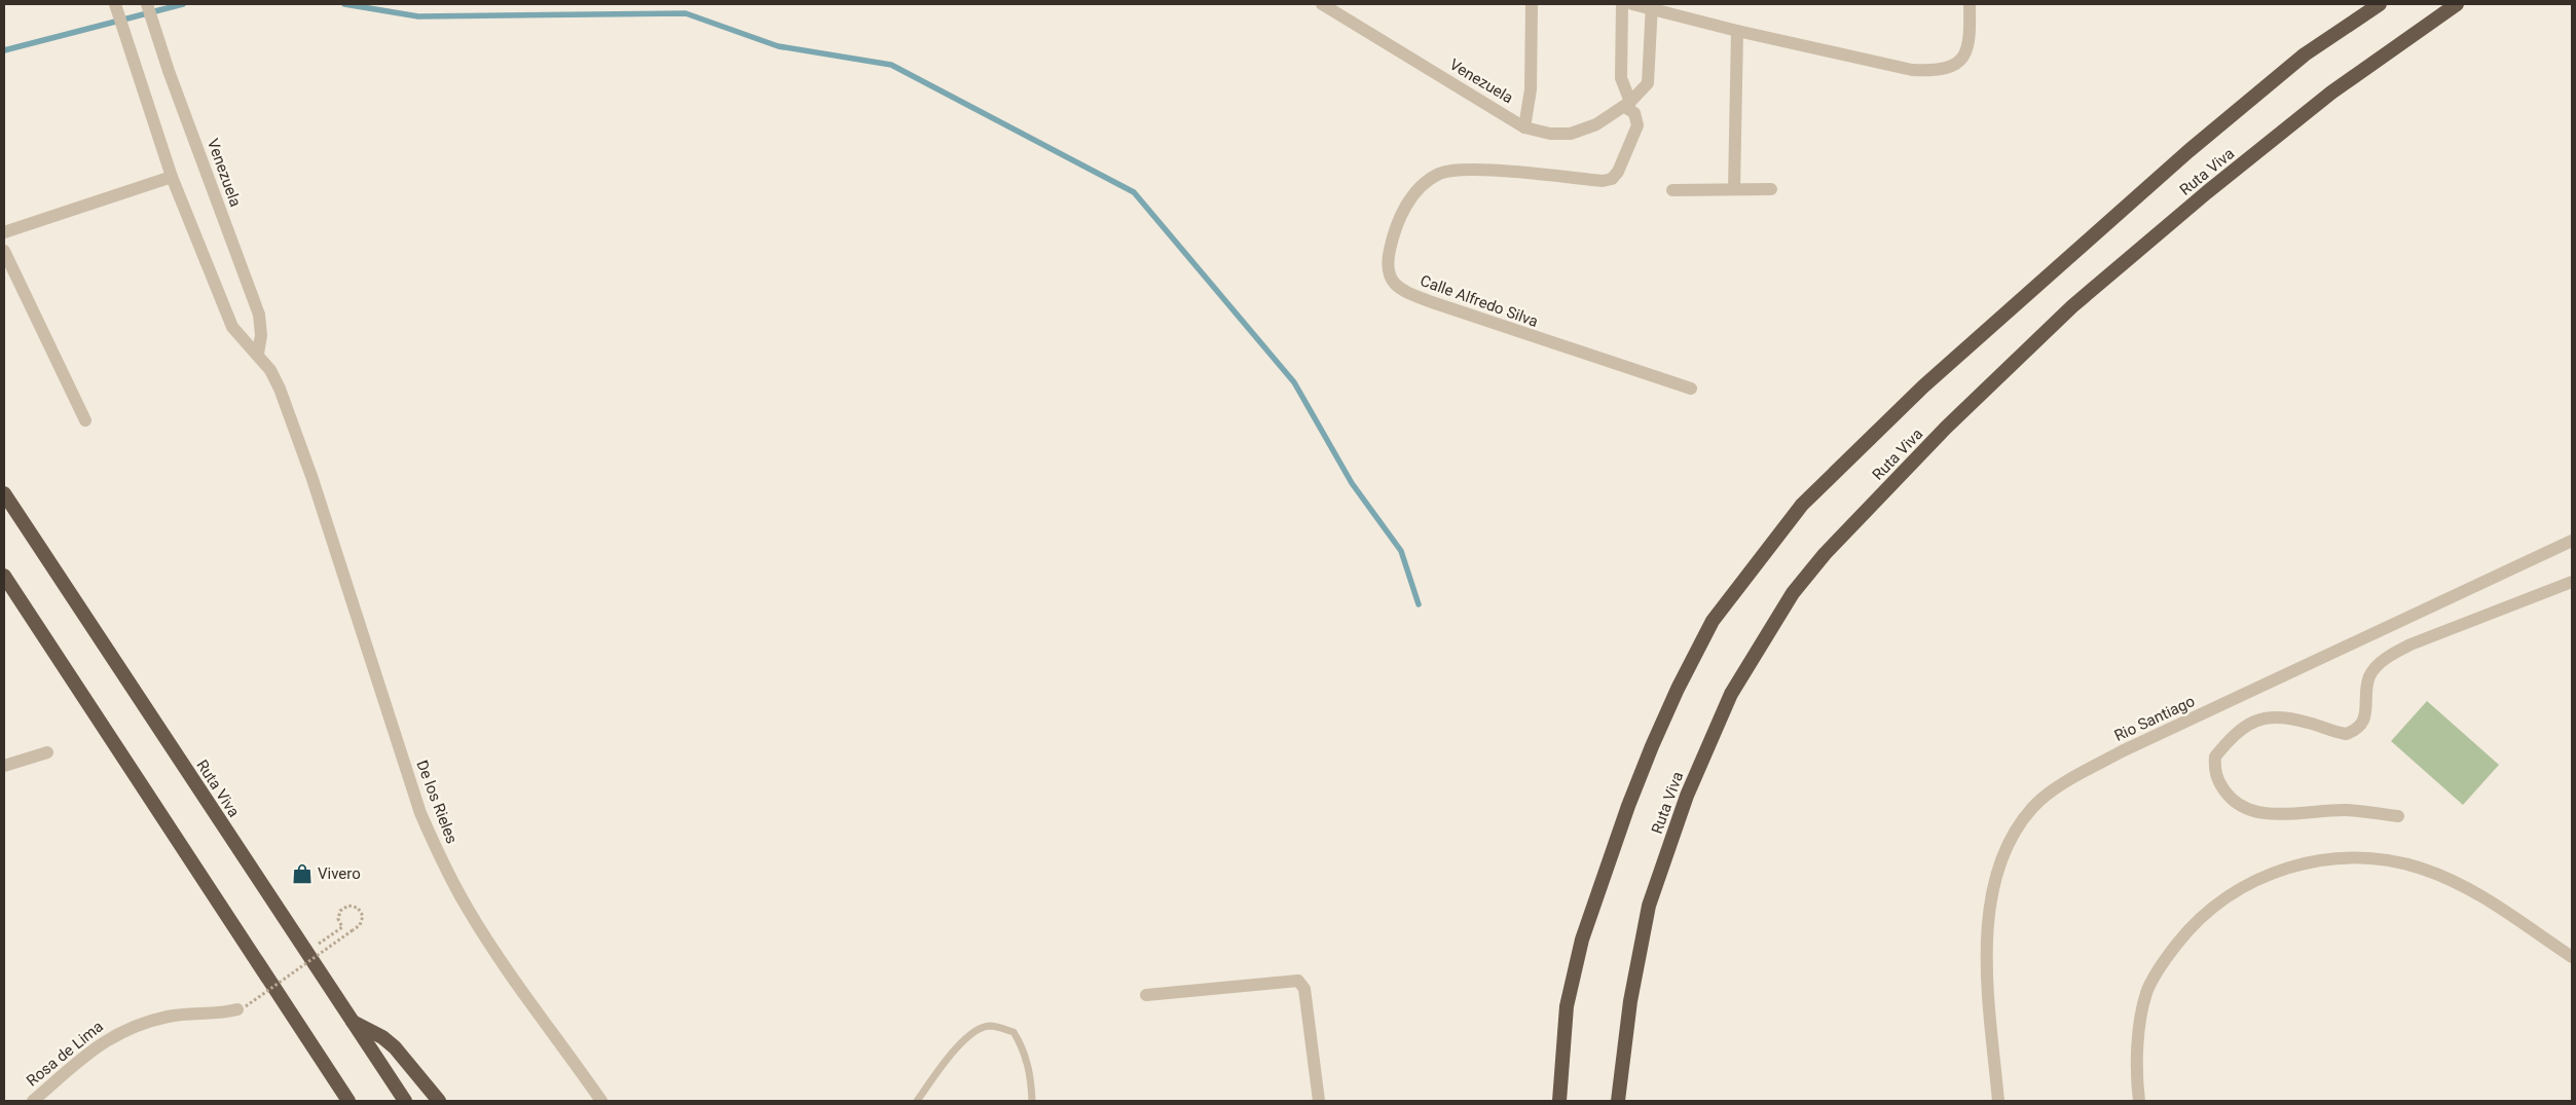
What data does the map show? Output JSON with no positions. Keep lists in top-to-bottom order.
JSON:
{
  "streets": {
    "highway": ["Ruta Viva"],
    "street": [
      "Venezuela",
      "Calle Alfredo Silva",
      "Rio Santiago",
      "De los Rieles",
      "Rosa de Lima"
    ]
  },
  "crossings": [
    ["Venezuela", "Calle Alfredo Silva"],
    ["Venezuela", "De los Rieles"]
  ],
  "places": {
    "shop": ["Vivero"]
  }
}
